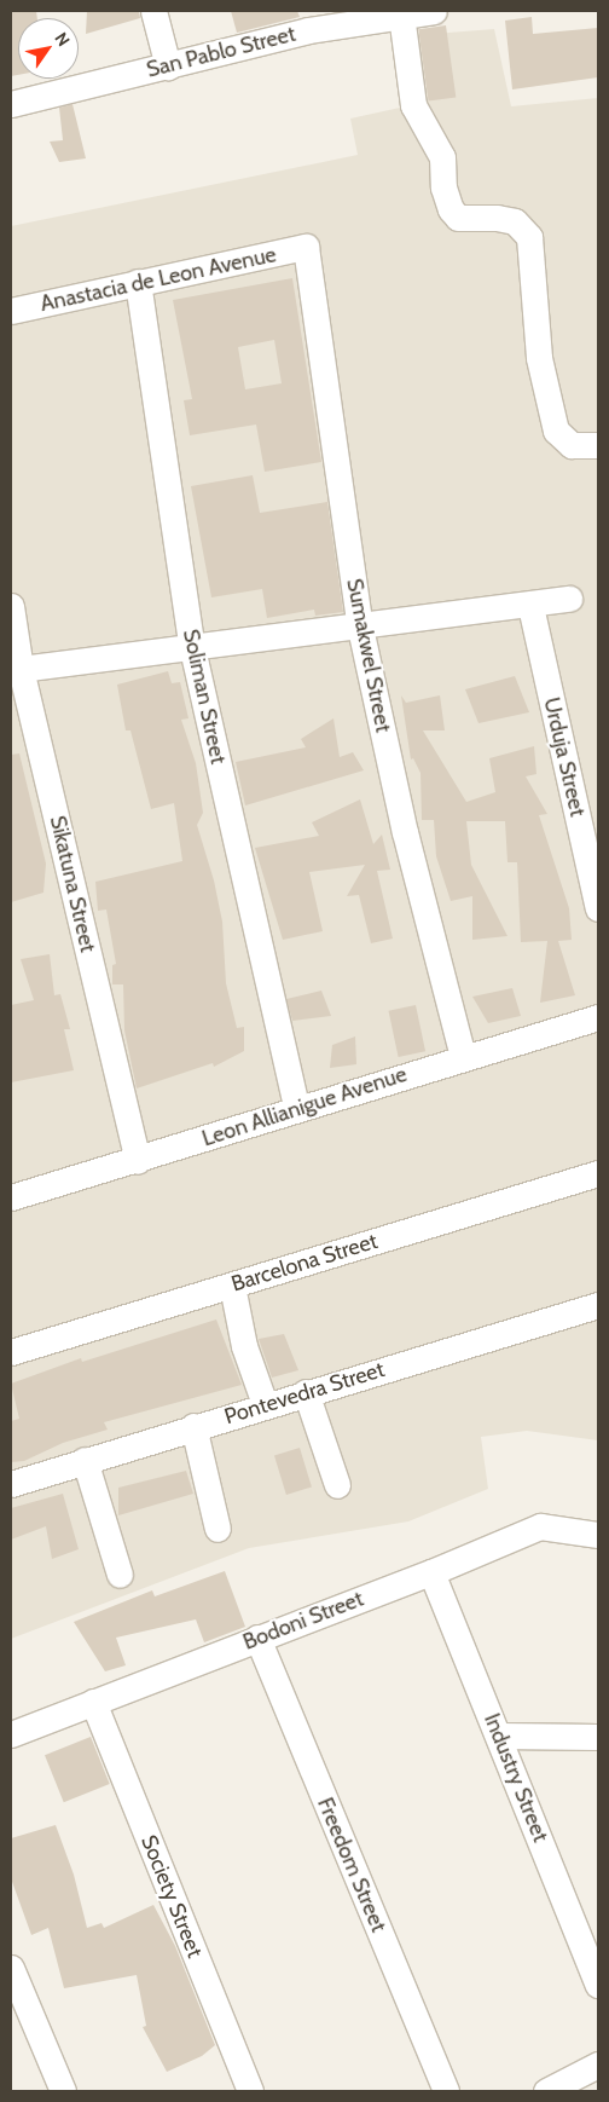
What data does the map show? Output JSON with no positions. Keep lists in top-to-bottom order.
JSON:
{
  "streets": {
    "street": [
      "San Pablo Street",
      "Anastacia de Leon Avenue",
      "Sumakwel Street",
      "Soliman Street",
      "Urduja Street",
      "Sikatuna Street",
      "Leon Allianigue Avenue",
      "Barcelona Street",
      "Pontevedra Street",
      "Bodoni Street",
      "Industry Street",
      "Freedom Street",
      "Society Street"
    ]
  },
  "crossings": [
    ["Anastacia de Leon Avenue", "Sumakwel Street"],
    ["Anastacia de Leon Avenue", "Soliman Street"],
    ["Sumakwel Street", "Leon Allianigue Avenue"],
    ["Soliman Street", "Leon Allianigue Avenue"],
    ["Sikatuna Street", "Leon Allianigue Avenue"],
    ["Bodoni Street", "Industry Street"],
    ["Bodoni Street", "Freedom Street"],
    ["Bodoni Street", "Society Street"]
  ],
  "north": "top right"
}
